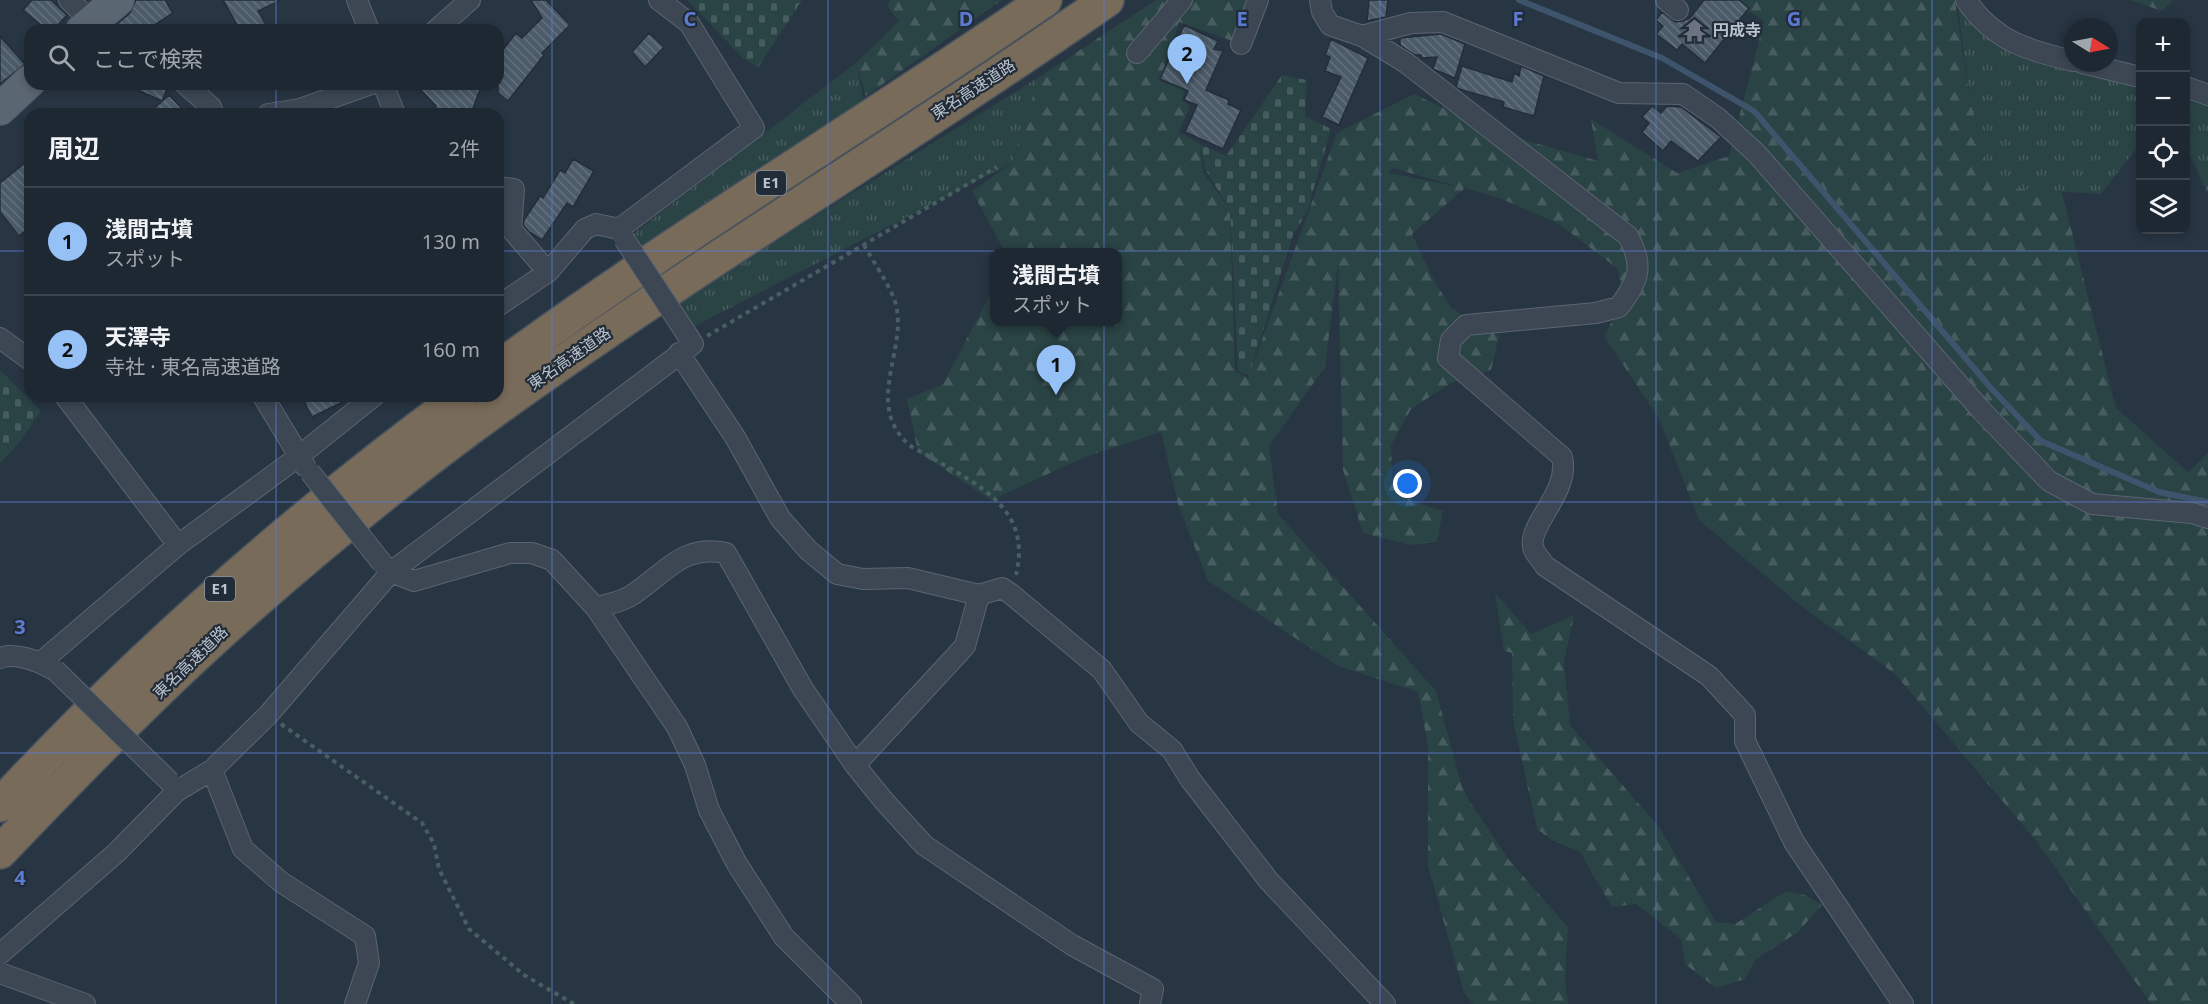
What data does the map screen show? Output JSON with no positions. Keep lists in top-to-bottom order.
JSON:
{
  "streets": {
    "highway": ["東名高速道路", "E1"]
  },
  "places": {
    "temple": ["円成寺"]
  },
  "north": "right",
  "page": {
    "map_buttons": ["+", "−"],
    "search": "ここで検索",
    "pins": ["2", "1"],
    "heading": ["周辺", "2件"],
    "list": [
      {
        "mark": "1",
        "name": "浅間古墳",
        "note": "スポット",
        "value": "130 m"
      },
      {
        "mark": "2",
        "name": "天澤寺",
        "note": "寺社 · 東名高速道路",
        "value": "160 m"
      }
    ],
    "popup": ["浅間古墳", "スポット"]
  },
  "grid": {
    "columns": [
      "C",
      "D",
      "E",
      "F",
      "G"
    ],
    "rows": ["3", "4"]
  }
}
